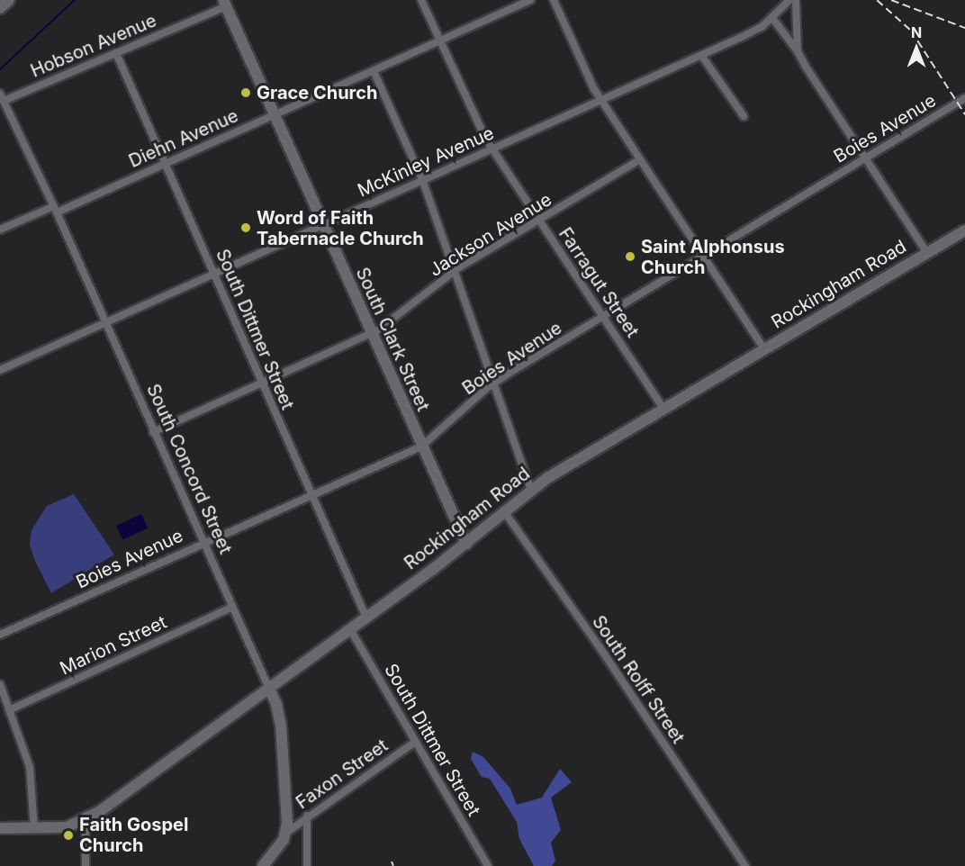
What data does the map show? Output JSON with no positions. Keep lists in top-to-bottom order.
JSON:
{
  "streets": {
    "street": [
      "Hobson Avenue",
      "Boies Avenue",
      "Diehn Avenue",
      "McKinley Avenue",
      "Jackson Avenue",
      "Farragut Street",
      "Rockingham Road",
      "South Dittmer Street",
      "South Clark Street",
      "South Concord Street",
      "Marion Street",
      "South Rolff Street",
      "Faxon Street"
    ]
  },
  "crossings": [
    ["Hobson Avenue", "South Dittmer Street"],
    ["Hobson Avenue", "South Clark Street"],
    ["Hobson Avenue", "South Concord Street"],
    ["Boies Avenue", "Farragut Street"],
    ["Boies Avenue", "South Dittmer Street"],
    ["Boies Avenue", "South Clark Street"],
    ["Boies Avenue", "South Concord Street"],
    ["Diehn Avenue", "Farragut Street"],
    ["Diehn Avenue", "South Dittmer Street"],
    ["Diehn Avenue", "South Clark Street"],
    ["Diehn Avenue", "South Concord Street"],
    ["McKinley Avenue", "Farragut Street"],
    ["McKinley Avenue", "South Dittmer Street"],
    ["McKinley Avenue", "South Clark Street"],
    ["McKinley Avenue", "South Concord Street"],
    ["Jackson Avenue", "Farragut Street"],
    ["Jackson Avenue", "South Dittmer Street"],
    ["Jackson Avenue", "South Clark Street"],
    ["Jackson Avenue", "South Concord Street"],
    ["Farragut Street", "Rockingham Road"],
    ["Rockingham Road", "South Dittmer Street"],
    ["Rockingham Road", "South Clark Street"],
    ["Rockingham Road", "South Concord Street"],
    ["Rockingham Road", "South Rolff Street"],
    ["South Dittmer Street", "Faxon Street"],
    ["South Concord Street", "Marion Street"],
    ["South Concord Street", "Faxon Street"]
  ],
  "places": [
    "Grace Church",
    "Word of Faith Tabernacle Church",
    "Saint Alphonsus Church",
    "Faith Gospel Church"
  ],
  "north": "top"
}
